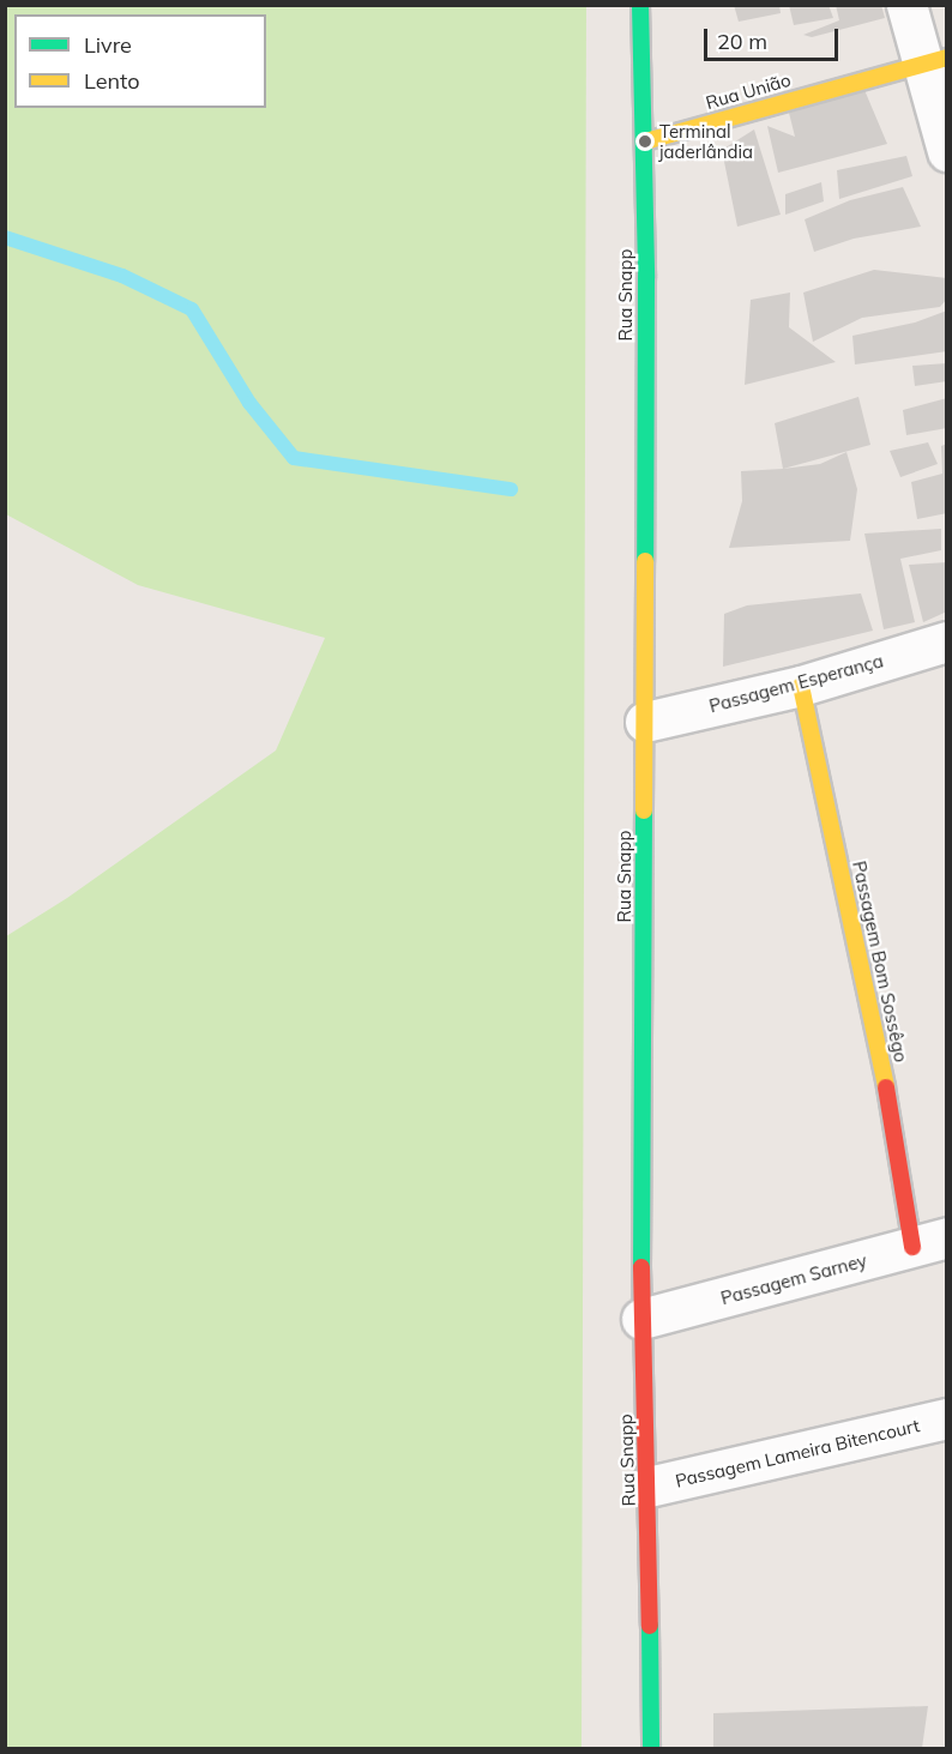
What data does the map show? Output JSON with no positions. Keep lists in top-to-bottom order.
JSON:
{
  "streets": {
    "main road": ["Rua União", "Rua Snapp", "Passagem Bom Sossêgo"],
    "street": ["Passagem Esperança", "Passagem Sarney", "Passagem Lameira Bitencourt"]
  },
  "crossings": [
    ["Rua União", "Rua Snapp"],
    ["Rua Snapp", "Passagem Esperança"],
    ["Rua Snapp", "Passagem Sarney"],
    ["Rua Snapp", "Passagem Lameira Bitencourt"],
    ["Passagem Esperança", "Passagem Bom Sossêgo"],
    ["Passagem Bom Sossêgo", "Passagem Sarney"]
  ],
  "places": ["Terminal jaderlândia"],
  "legend": ["Livre", "Lento"],
  "scale_bar": "20 m"
}
